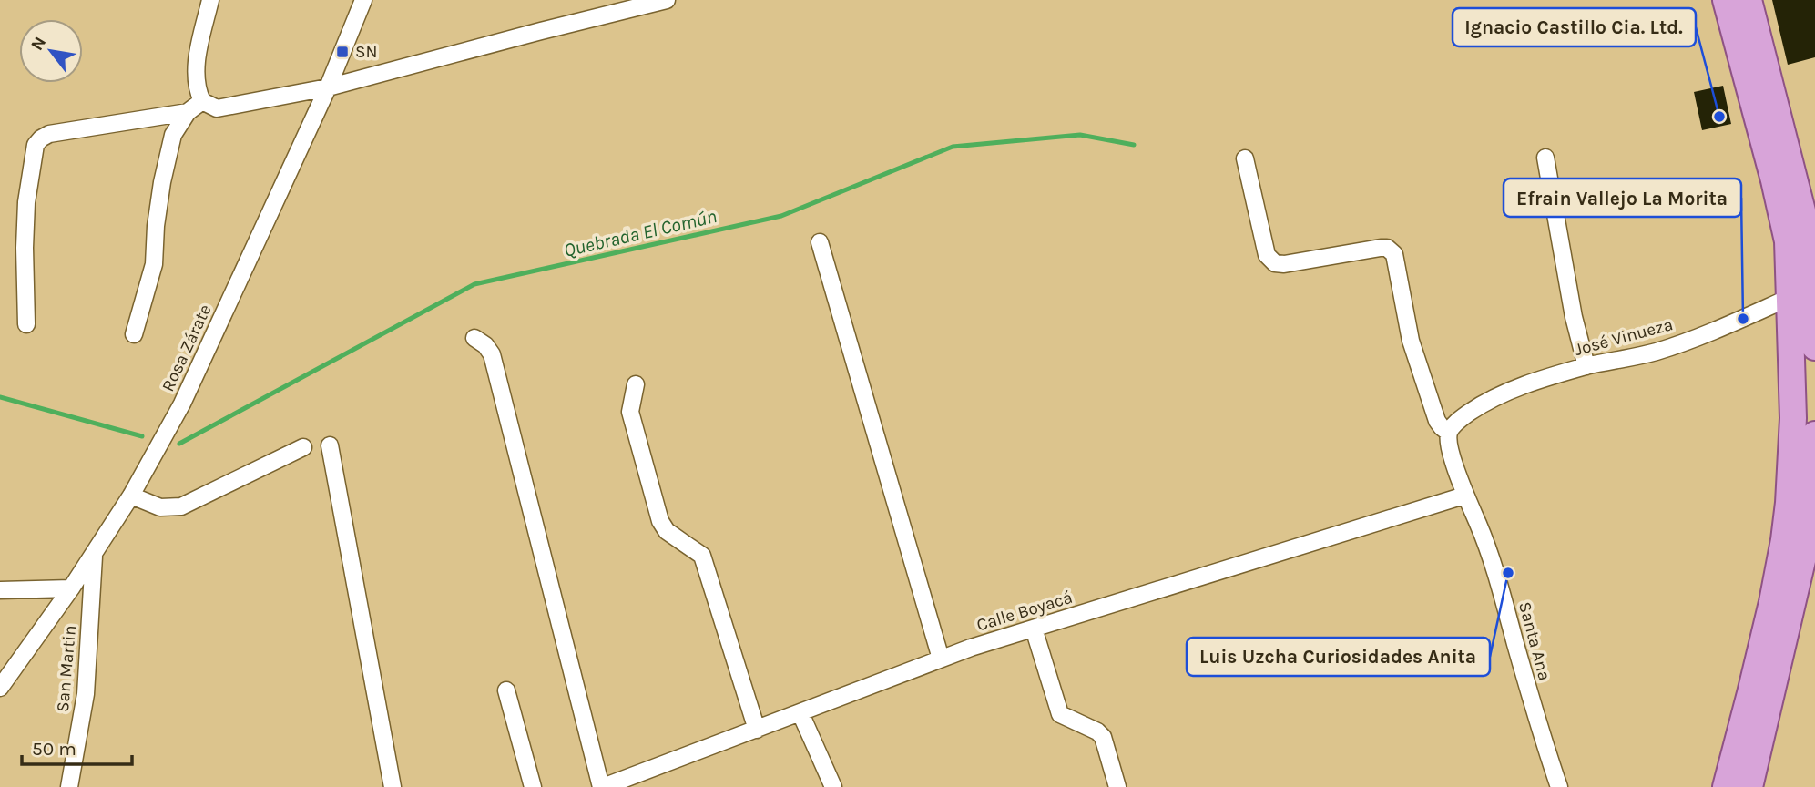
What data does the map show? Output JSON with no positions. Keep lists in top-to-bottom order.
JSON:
{
  "streets": {
    "street": [
      "José Vinueza",
      "Rosa Zárate",
      "Calle Boyacá",
      "Santa Ana",
      "San Martin"
    ]
  },
  "crossings": [
    ["José Vinueza", "Santa Ana"],
    ["Rosa Zárate", "San Martin"],
    ["Calle Boyacá", "Santa Ana"]
  ],
  "water": ["Quebrada El Común"],
  "places": {
    "transit": ["SN"],
    "other": ["Ignacio Castillo Cia. Ltd.", "Efrain Vallejo La Morita", "Luis Uzcha Curiosidades Anita"]
  },
  "scale_bar": "50 m",
  "north": "top left"
}
